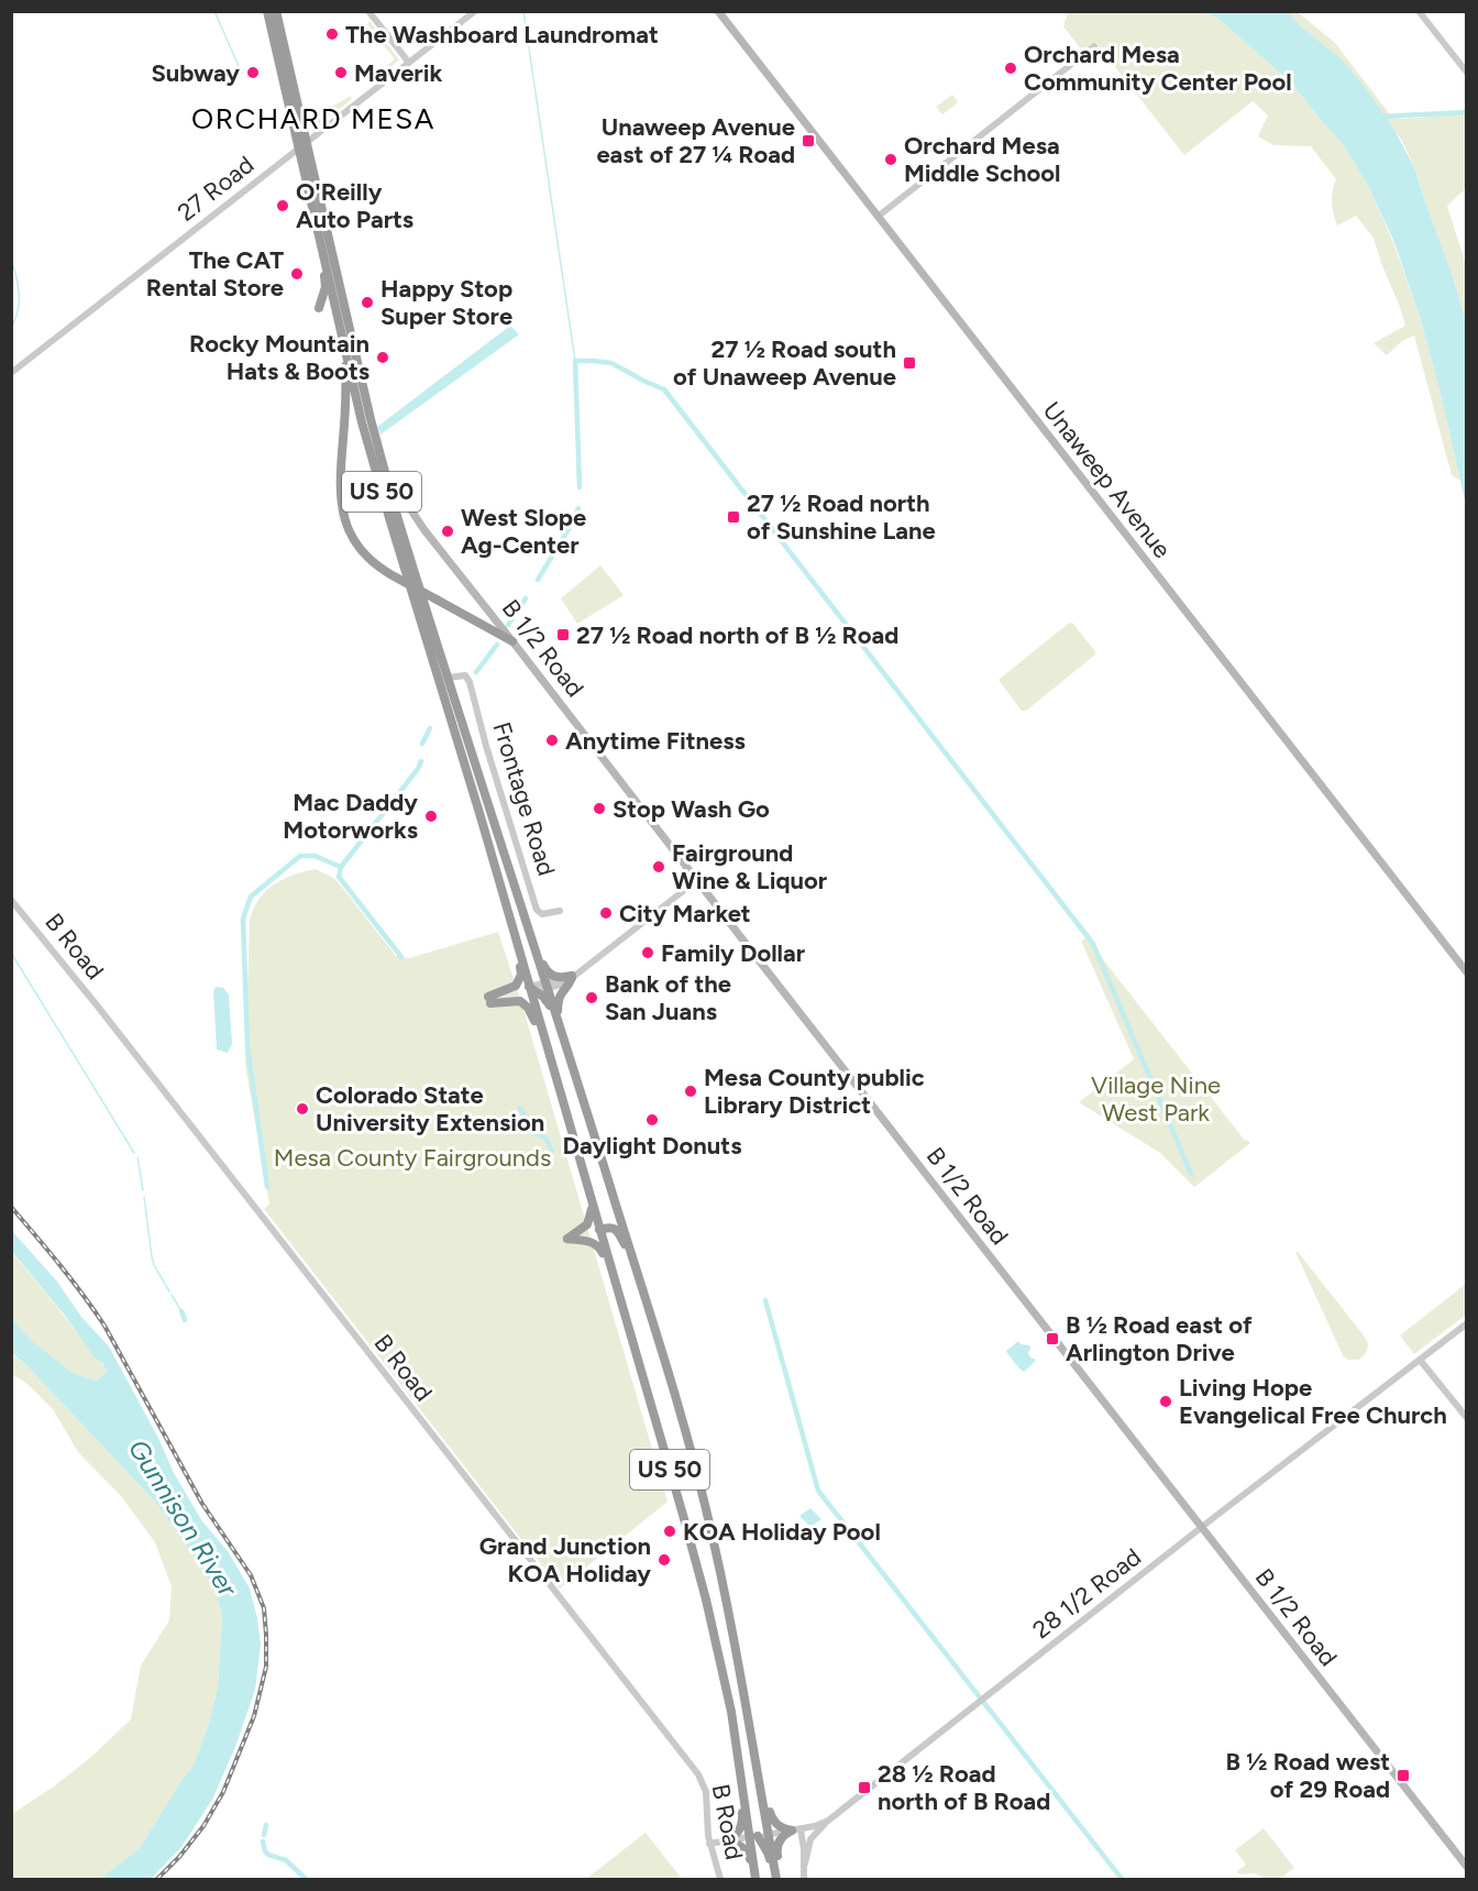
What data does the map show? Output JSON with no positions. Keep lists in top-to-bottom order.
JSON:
{
  "streets": {
    "highway": ["US 50"],
    "main road": ["Unaweep Avenue", "B 1/2 Road"],
    "street": [
      "27 Road",
      "Frontage Road",
      "B Road",
      "28 1/2 Road"
    ]
  },
  "crossings": [
    ["27 Road", "US 50"],
    ["US 50", "Frontage Road"],
    ["US 50", "28 1/2 Road"],
    ["B 1/2 Road", "28 1/2 Road"],
    ["B Road", "28 1/2 Road"]
  ],
  "districts": ["ORCHARD MESA"],
  "water": ["Gunnison River"],
  "parks": ["Village Nine West Park", "Mesa County Fairgrounds"],
  "places": {
    "other": [
      "The Washboard Laundromat",
      "Orchard Mesa Community Center Pool",
      "Subway",
      "Maverik",
      "Orchard Mesa Middle School",
      "O'Reilly Auto Parts",
      "The CAT Rental Store",
      "Happy Stop Super Store",
      "Rocky Mountain Hats & Boots",
      "West Slope Ag-Center",
      "Anytime Fitness",
      "Stop Wash Go",
      "Mac Daddy Motorworks",
      "Fairground Wine & Liquor",
      "City Market",
      "Family Dollar",
      "Bank of the San Juans",
      "Mesa County public Library District",
      "Colorado State University Extension",
      "Daylight Donuts",
      "Living Hope Evangelical Free Church",
      "KOA Holiday Pool",
      "Grand Junction KOA Holiday"
    ],
    "transit": [
      "Unaweep Avenue east of 27 ¼ Road",
      "27 ½ Road south of Unaweep Avenue",
      "27 ½ Road north of Sunshine Lane",
      "27 ½ Road north of B ½ Road",
      "B ½ Road east of Arlington Drive",
      "B ½ Road west of 29 Road",
      "28 ½ Road north of B Road"
    ]
  }
}
